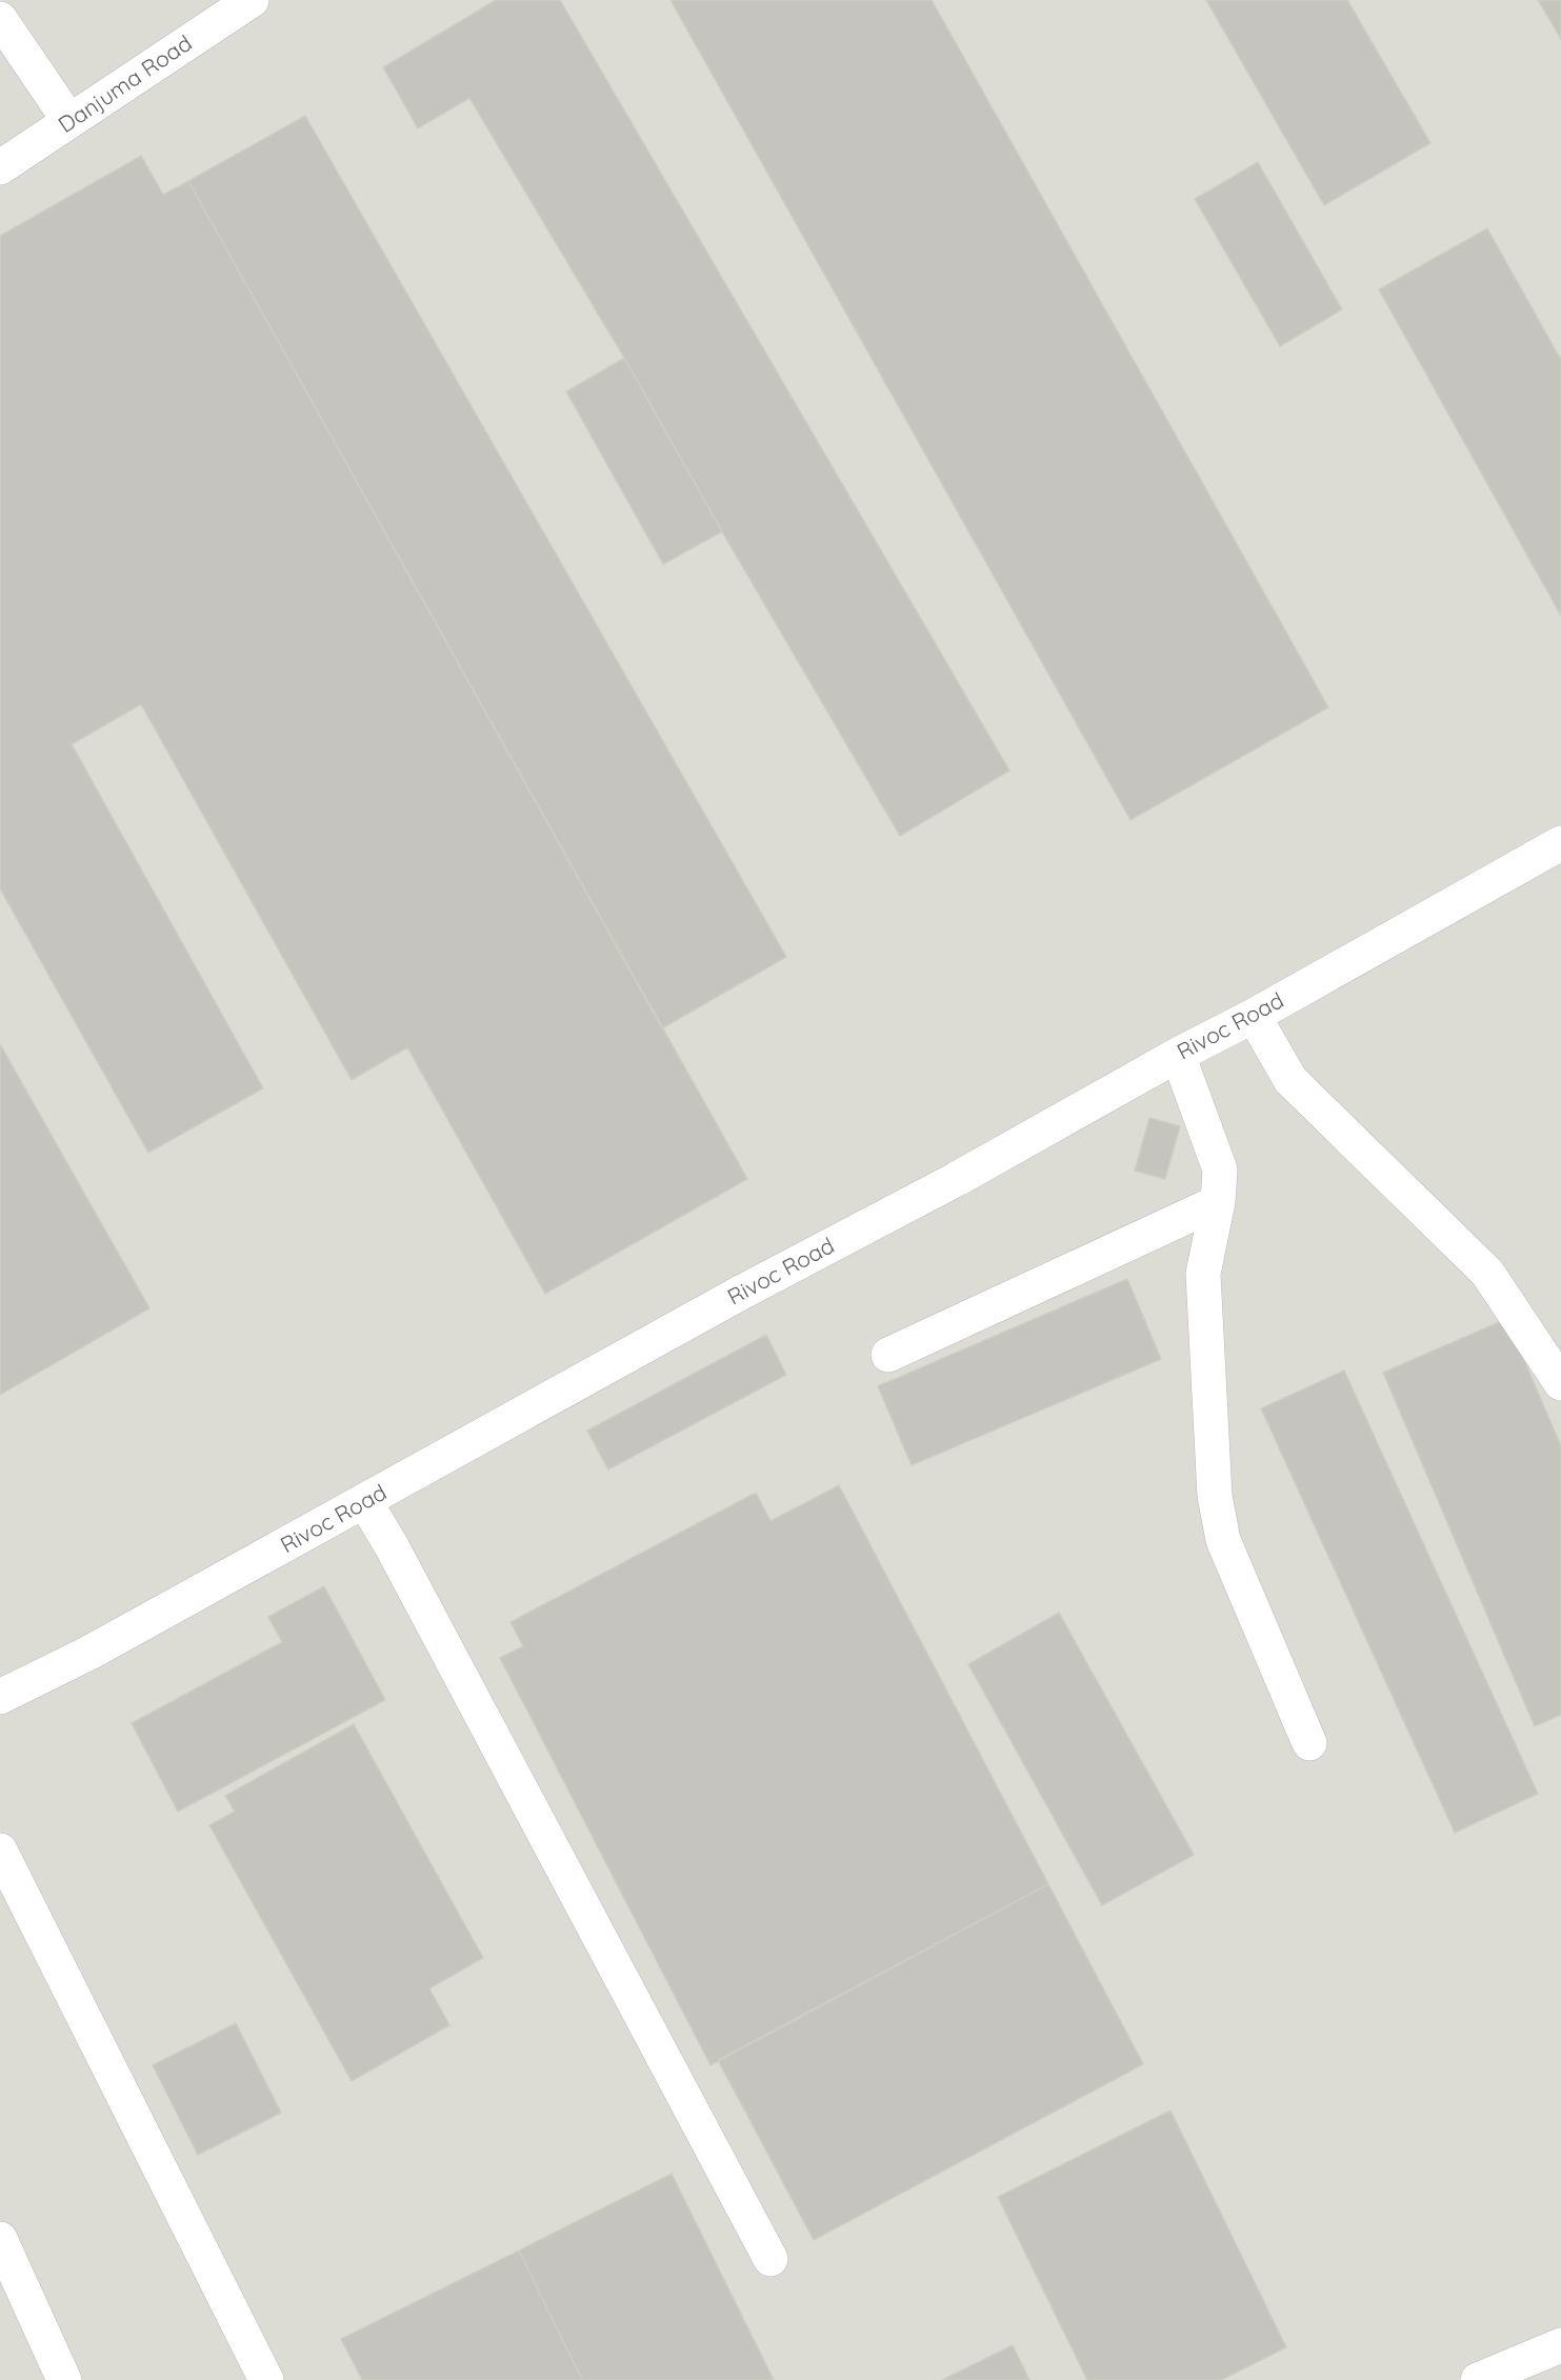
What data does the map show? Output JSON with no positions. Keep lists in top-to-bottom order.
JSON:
{
  "streets": {
    "street": ["Danjuma Road", "Rivoc Road"]
  }
}
